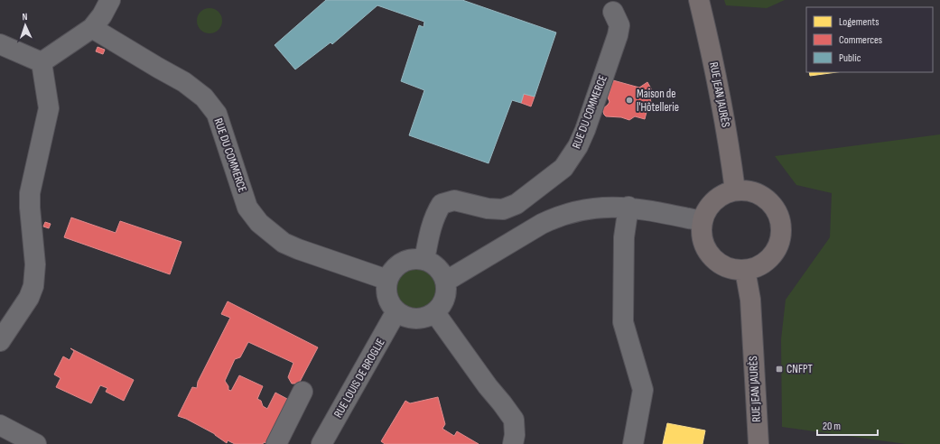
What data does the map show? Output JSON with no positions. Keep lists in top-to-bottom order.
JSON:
{
  "streets": {
    "main road": ["RUE JEAN JAURÈS"],
    "lane": ["RUE DU COMMERCE", "RUE LOUIS DE BROGLIE"]
  },
  "crossings": [
    ["RUE DU COMMERCE", "RUE LOUIS DE BROGLIE"]
  ],
  "places": {
    "other": ["Maison de l'Hôtellerie"],
    "transit": ["CNFPT"]
  },
  "legend": ["Logements", "Commerces", "Public"],
  "scale_bar": "20 m",
  "north": "top"
}
